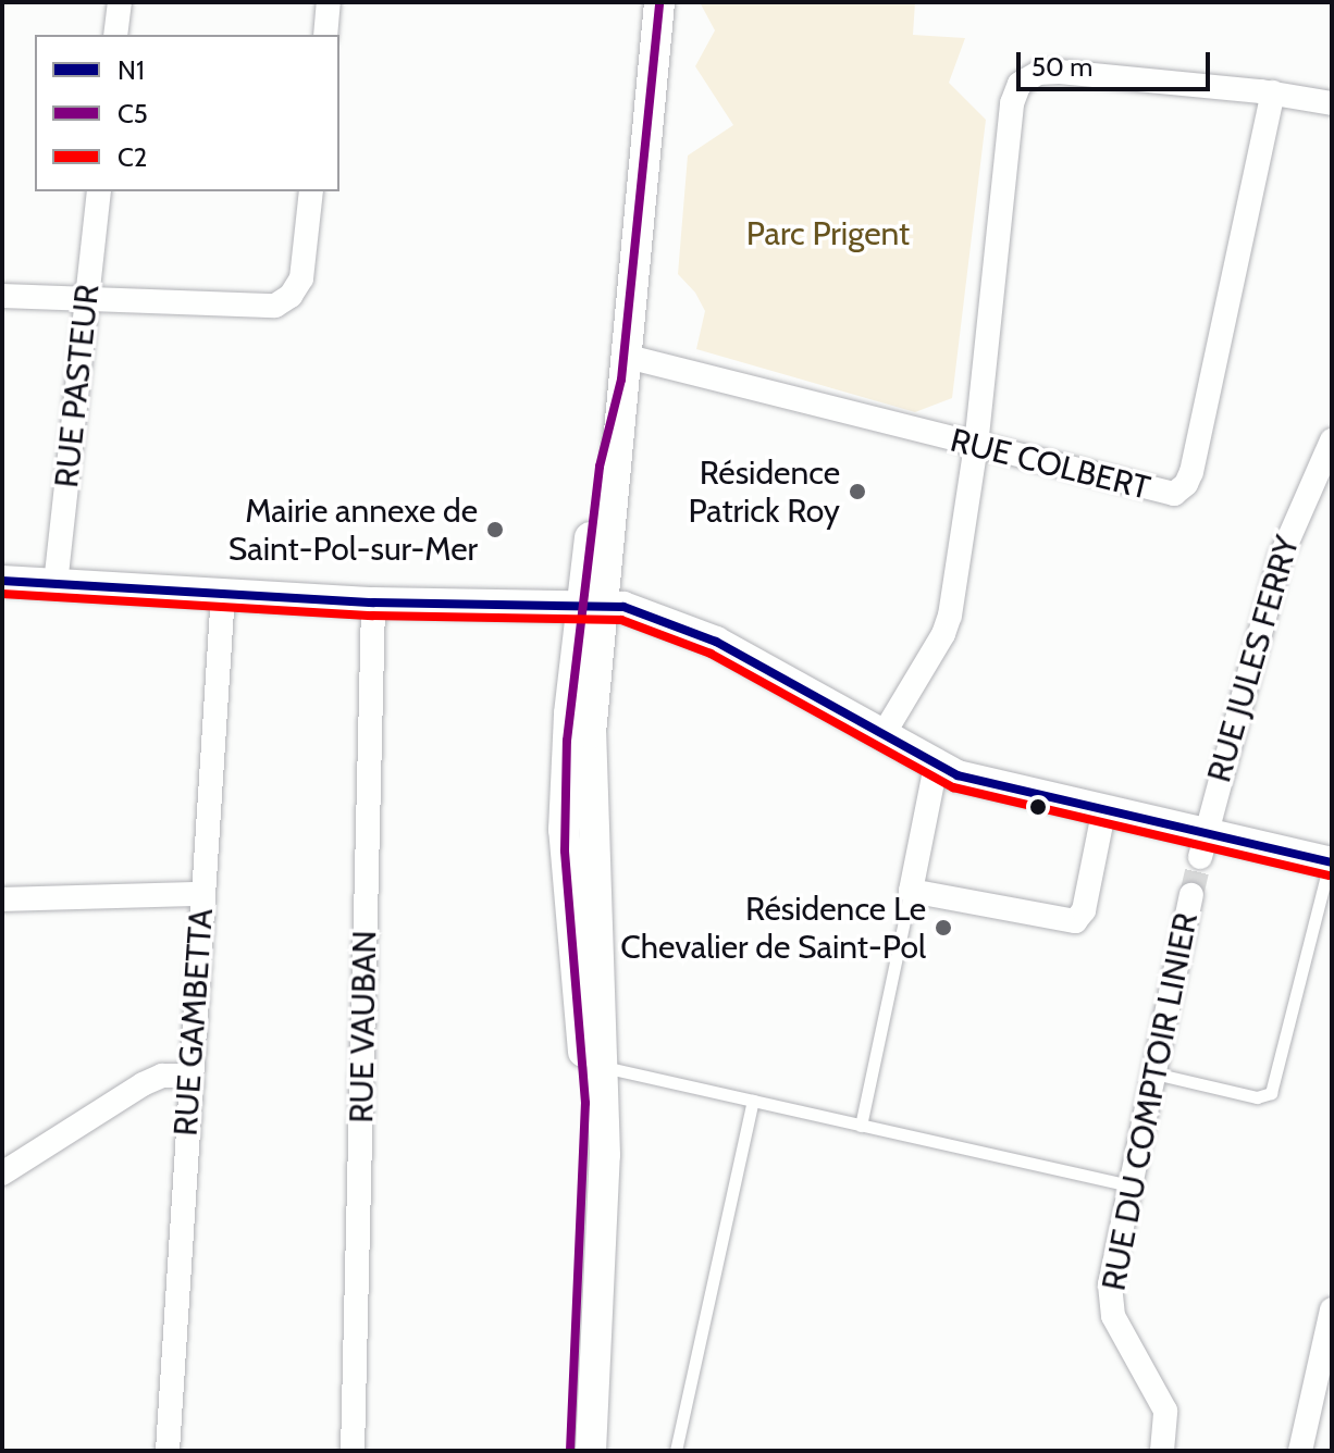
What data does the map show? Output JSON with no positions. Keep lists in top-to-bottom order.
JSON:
{
  "streets": {
    "street": [
      "RUE PASTEUR",
      "RUE COLBERT",
      "RUE JULES FERRY",
      "RUE GAMBETTA",
      "RUE VAUBAN",
      "RUE DU COMPTOIR LINIER"
    ]
  },
  "parks": ["Parc Prigent"],
  "places": ["Résidence Patrick Roy", "Mairie annexe de Saint-Pol-sur-Mer", "Résidence Le Chevalier de Saint-Pol"],
  "lines": ["transit line C5", "transit line N1", "transit line C2"],
  "legend": ["N1", "C5", "C2"],
  "scale_bar": "50 m"
}
